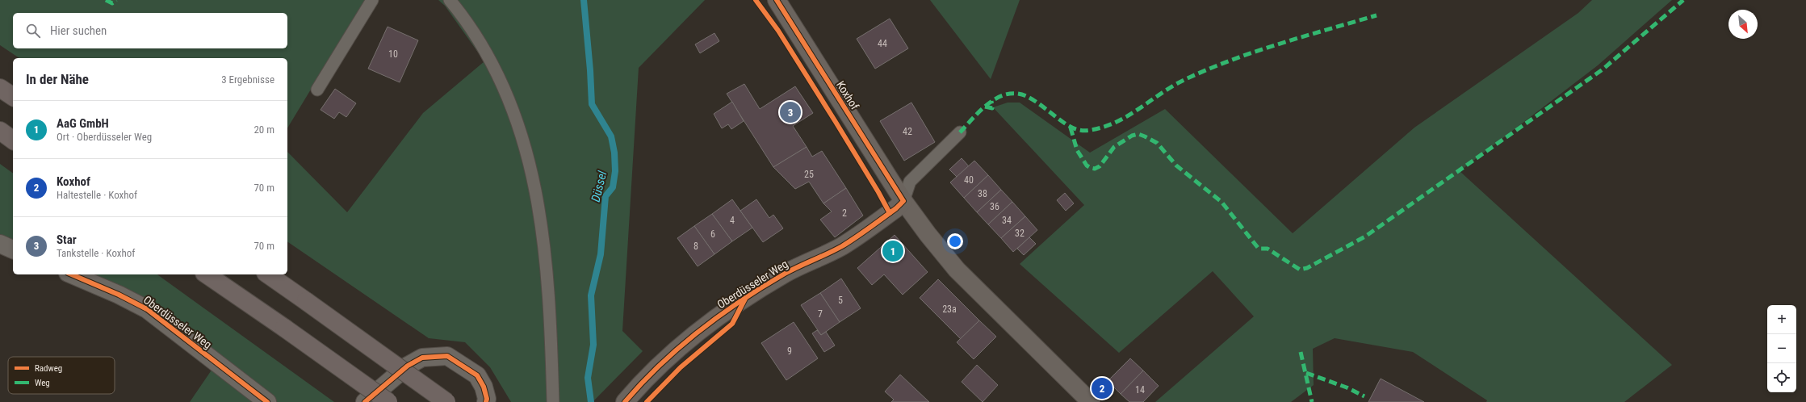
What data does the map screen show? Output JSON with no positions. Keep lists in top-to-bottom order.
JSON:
{
  "streets": {
    "main road": ["Koxhof", "Oberdüsseler Weg"]
  },
  "crossings": [
    ["Koxhof", "Oberdüsseler Weg"]
  ],
  "water": ["Düssel"],
  "house_numbers": [
    "44",
    "10",
    "42",
    "25",
    "40",
    "38",
    "36",
    "2",
    "4",
    "34",
    "32",
    "6",
    "8",
    "5",
    "23a",
    "7",
    "9",
    "14"
  ],
  "legend": ["Radweg", "Weg"],
  "north": "bottom right",
  "page": {
    "search": "Hier suchen",
    "heading": ["In der Nähe", "3 Ergebnisse"],
    "pins": ["3", "1", "2"],
    "list": [
      {
        "mark": "1",
        "name": "AaG GmbH",
        "note": "Ort · Oberdüsseler Weg",
        "value": "20 m"
      },
      {
        "mark": "2",
        "name": "Koxhof",
        "note": "Haltestelle · Koxhof",
        "value": "70 m"
      },
      {
        "mark": "3",
        "name": "Star",
        "note": "Tankstelle · Koxhof",
        "value": "70 m"
      }
    ],
    "map_buttons": ["+", "−"]
  }
}
